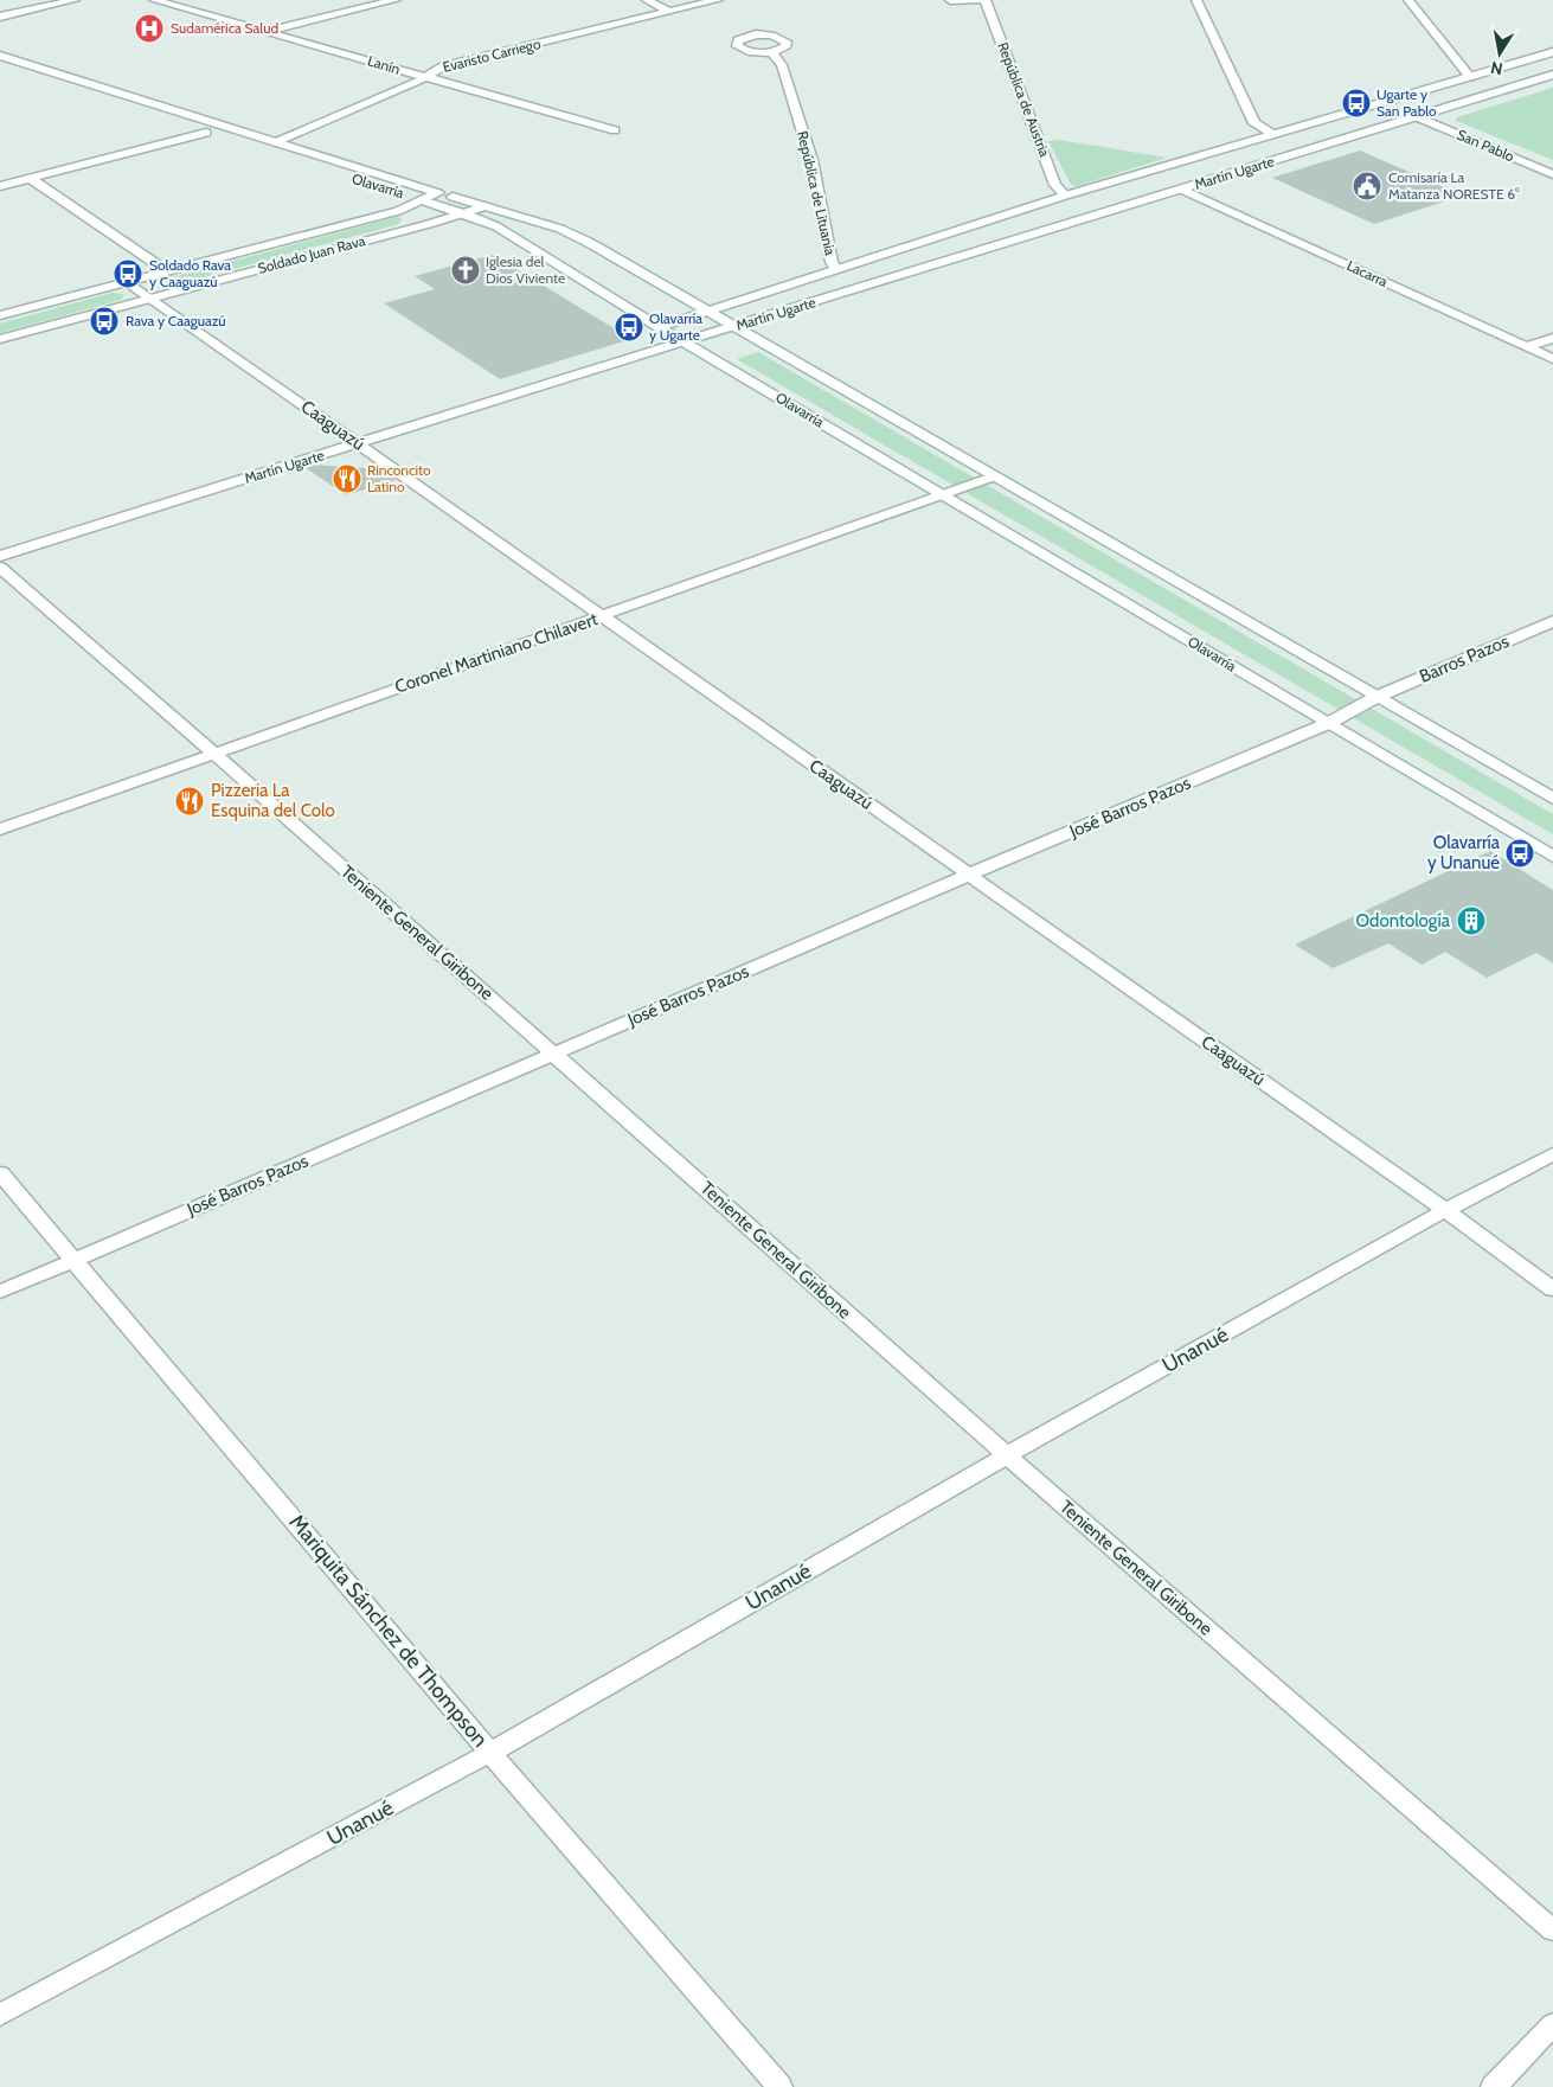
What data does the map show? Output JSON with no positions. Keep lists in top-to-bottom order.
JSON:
{
  "streets": {
    "street": [
      "Evaristo Carriego",
      "Lanín",
      "República de Austria",
      "San Pablo",
      "Martín Ugarte",
      "Olavarría",
      "República de Lituania",
      "Soldado Juan Rava",
      "Lacarra",
      "Caaguazú",
      "Coronel Martiniano Chilavert",
      "Barros Pazos",
      "José Barros Pazos",
      "Teniente General Giribone",
      "Unanué",
      "Mariquita Sánchez de Thompson"
    ]
  },
  "crossings": [
    ["Evaristo Carriego", "Lanín"],
    ["Evaristo Carriego", "Olavarría"],
    ["República de Austria", "Martín Ugarte"],
    ["San Pablo", "Martín Ugarte"],
    ["Martín Ugarte", "Olavarría"],
    ["Martín Ugarte", "República de Lituania"],
    ["Martín Ugarte", "Lacarra"],
    ["Martín Ugarte", "Caaguazú"],
    ["Olavarría", "Soldado Juan Rava"],
    ["Olavarría", "Coronel Martiniano Chilavert"],
    ["Olavarría", "Barros Pazos"],
    ["Olavarría", "José Barros Pazos"],
    ["Soldado Juan Rava", "Caaguazú"],
    ["Caaguazú", "Coronel Martiniano Chilavert"],
    ["Caaguazú", "José Barros Pazos"],
    ["Caaguazú", "Unanué"],
    ["Coronel Martiniano Chilavert", "Teniente General Giribone"],
    ["Barros Pazos", "José Barros Pazos"],
    ["José Barros Pazos", "Teniente General Giribone"],
    ["José Barros Pazos", "Mariquita Sánchez de Thompson"],
    ["Teniente General Giribone", "Unanué"],
    ["Unanué", "Mariquita Sánchez de Thompson"]
  ],
  "places": {
    "hospital": ["Sudamérica Salud"],
    "bus stop": [
      "Ugarte y San Pablo",
      "Soldado Rava y Caaguazú",
      "Rava y Caaguazú",
      "Olavarría y Ugarte",
      "Olavarría y Unanué"
    ],
    "public building": ["Comisaría La Matanza NORESTE 6°"],
    "church": ["Iglesia del Dios Viviente"],
    "restaurant": ["Rinconcito Latino", "Pizzeria La Esquina del Colo"],
    "building": ["Odontología"]
  },
  "north": "bottom"
}
